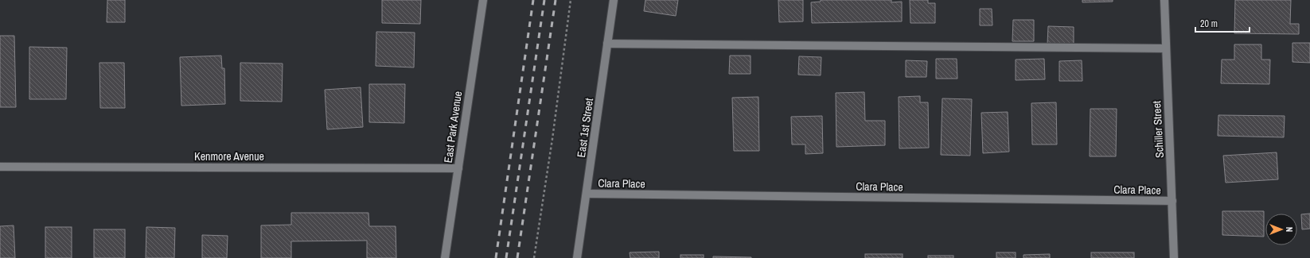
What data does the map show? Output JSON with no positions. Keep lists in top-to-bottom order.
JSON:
{
  "streets": {
    "street": [
      "East Park Avenue",
      "East 1st Street",
      "Schiller Street",
      "Kenmore Avenue",
      "Clara Place"
    ]
  },
  "crossings": [
    ["East Park Avenue", "Kenmore Avenue"],
    ["East 1st Street", "Clara Place"],
    ["Schiller Street", "Clara Place"]
  ],
  "scale_bar": "20 m",
  "north": "right"
}
